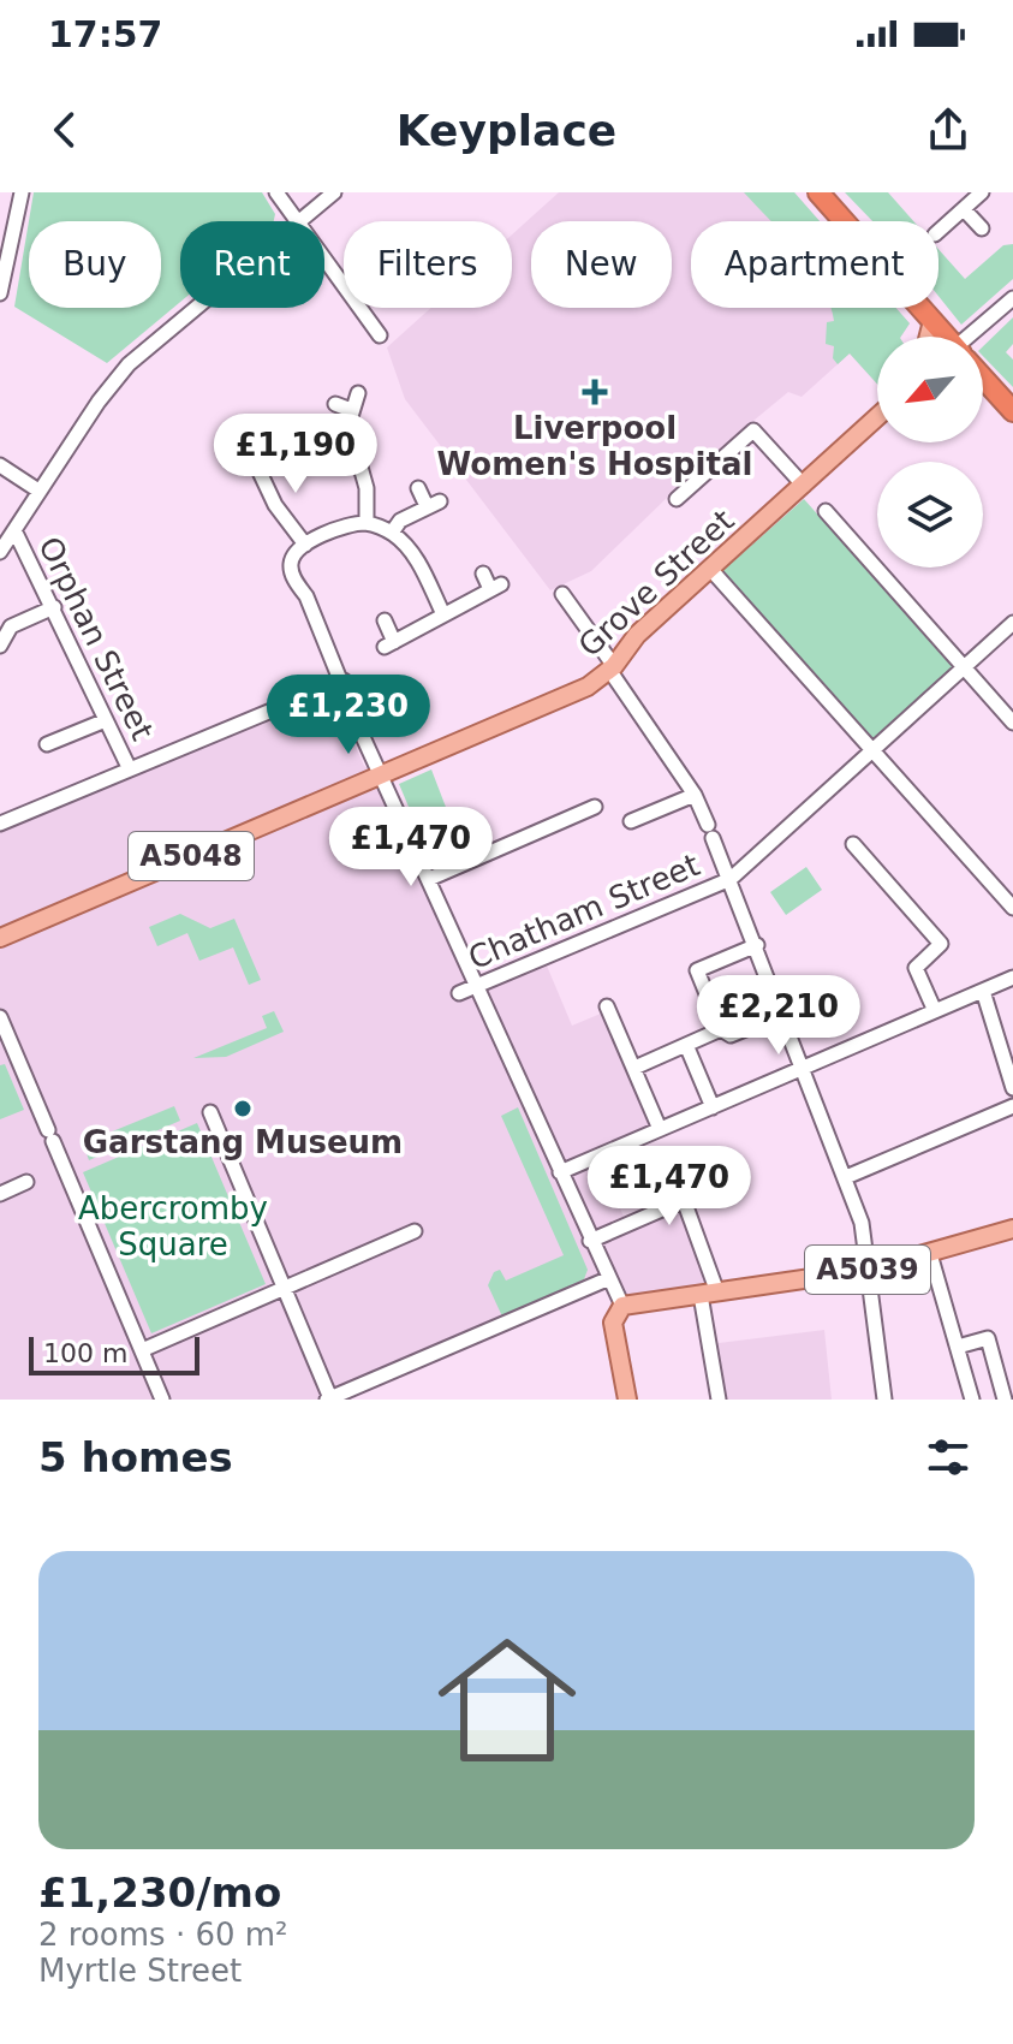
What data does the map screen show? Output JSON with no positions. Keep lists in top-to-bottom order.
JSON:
{
  "streets": {
    "main road": ["Grove Street", "A5048", "A5039"],
    "street": ["Orphan Street", "Chatham Street"]
  },
  "parks": ["Abercromby Square"],
  "places": {
    "health": ["Liverpool Women's Hospital"],
    "other": ["Garstang Museum"]
  },
  "scale_bar": "100 m",
  "north": "bottom left",
  "page": {
    "status": "17:57",
    "header": "Keyplace",
    "chip": [
      "Buy",
      "Rent",
      "Filters",
      "New",
      "Apartment"
    ],
    "price": [
      "£1,190",
      "£1,230",
      "£1,470",
      "£2,210",
      "£1,470"
    ],
    "scale": "100 m",
    "heading": "5 homes",
    "list": [
      {
        "name": "£1,230/mo",
        "note": "2 rooms · 60 m² · Myrtle Street"
      }
    ]
  }
}
